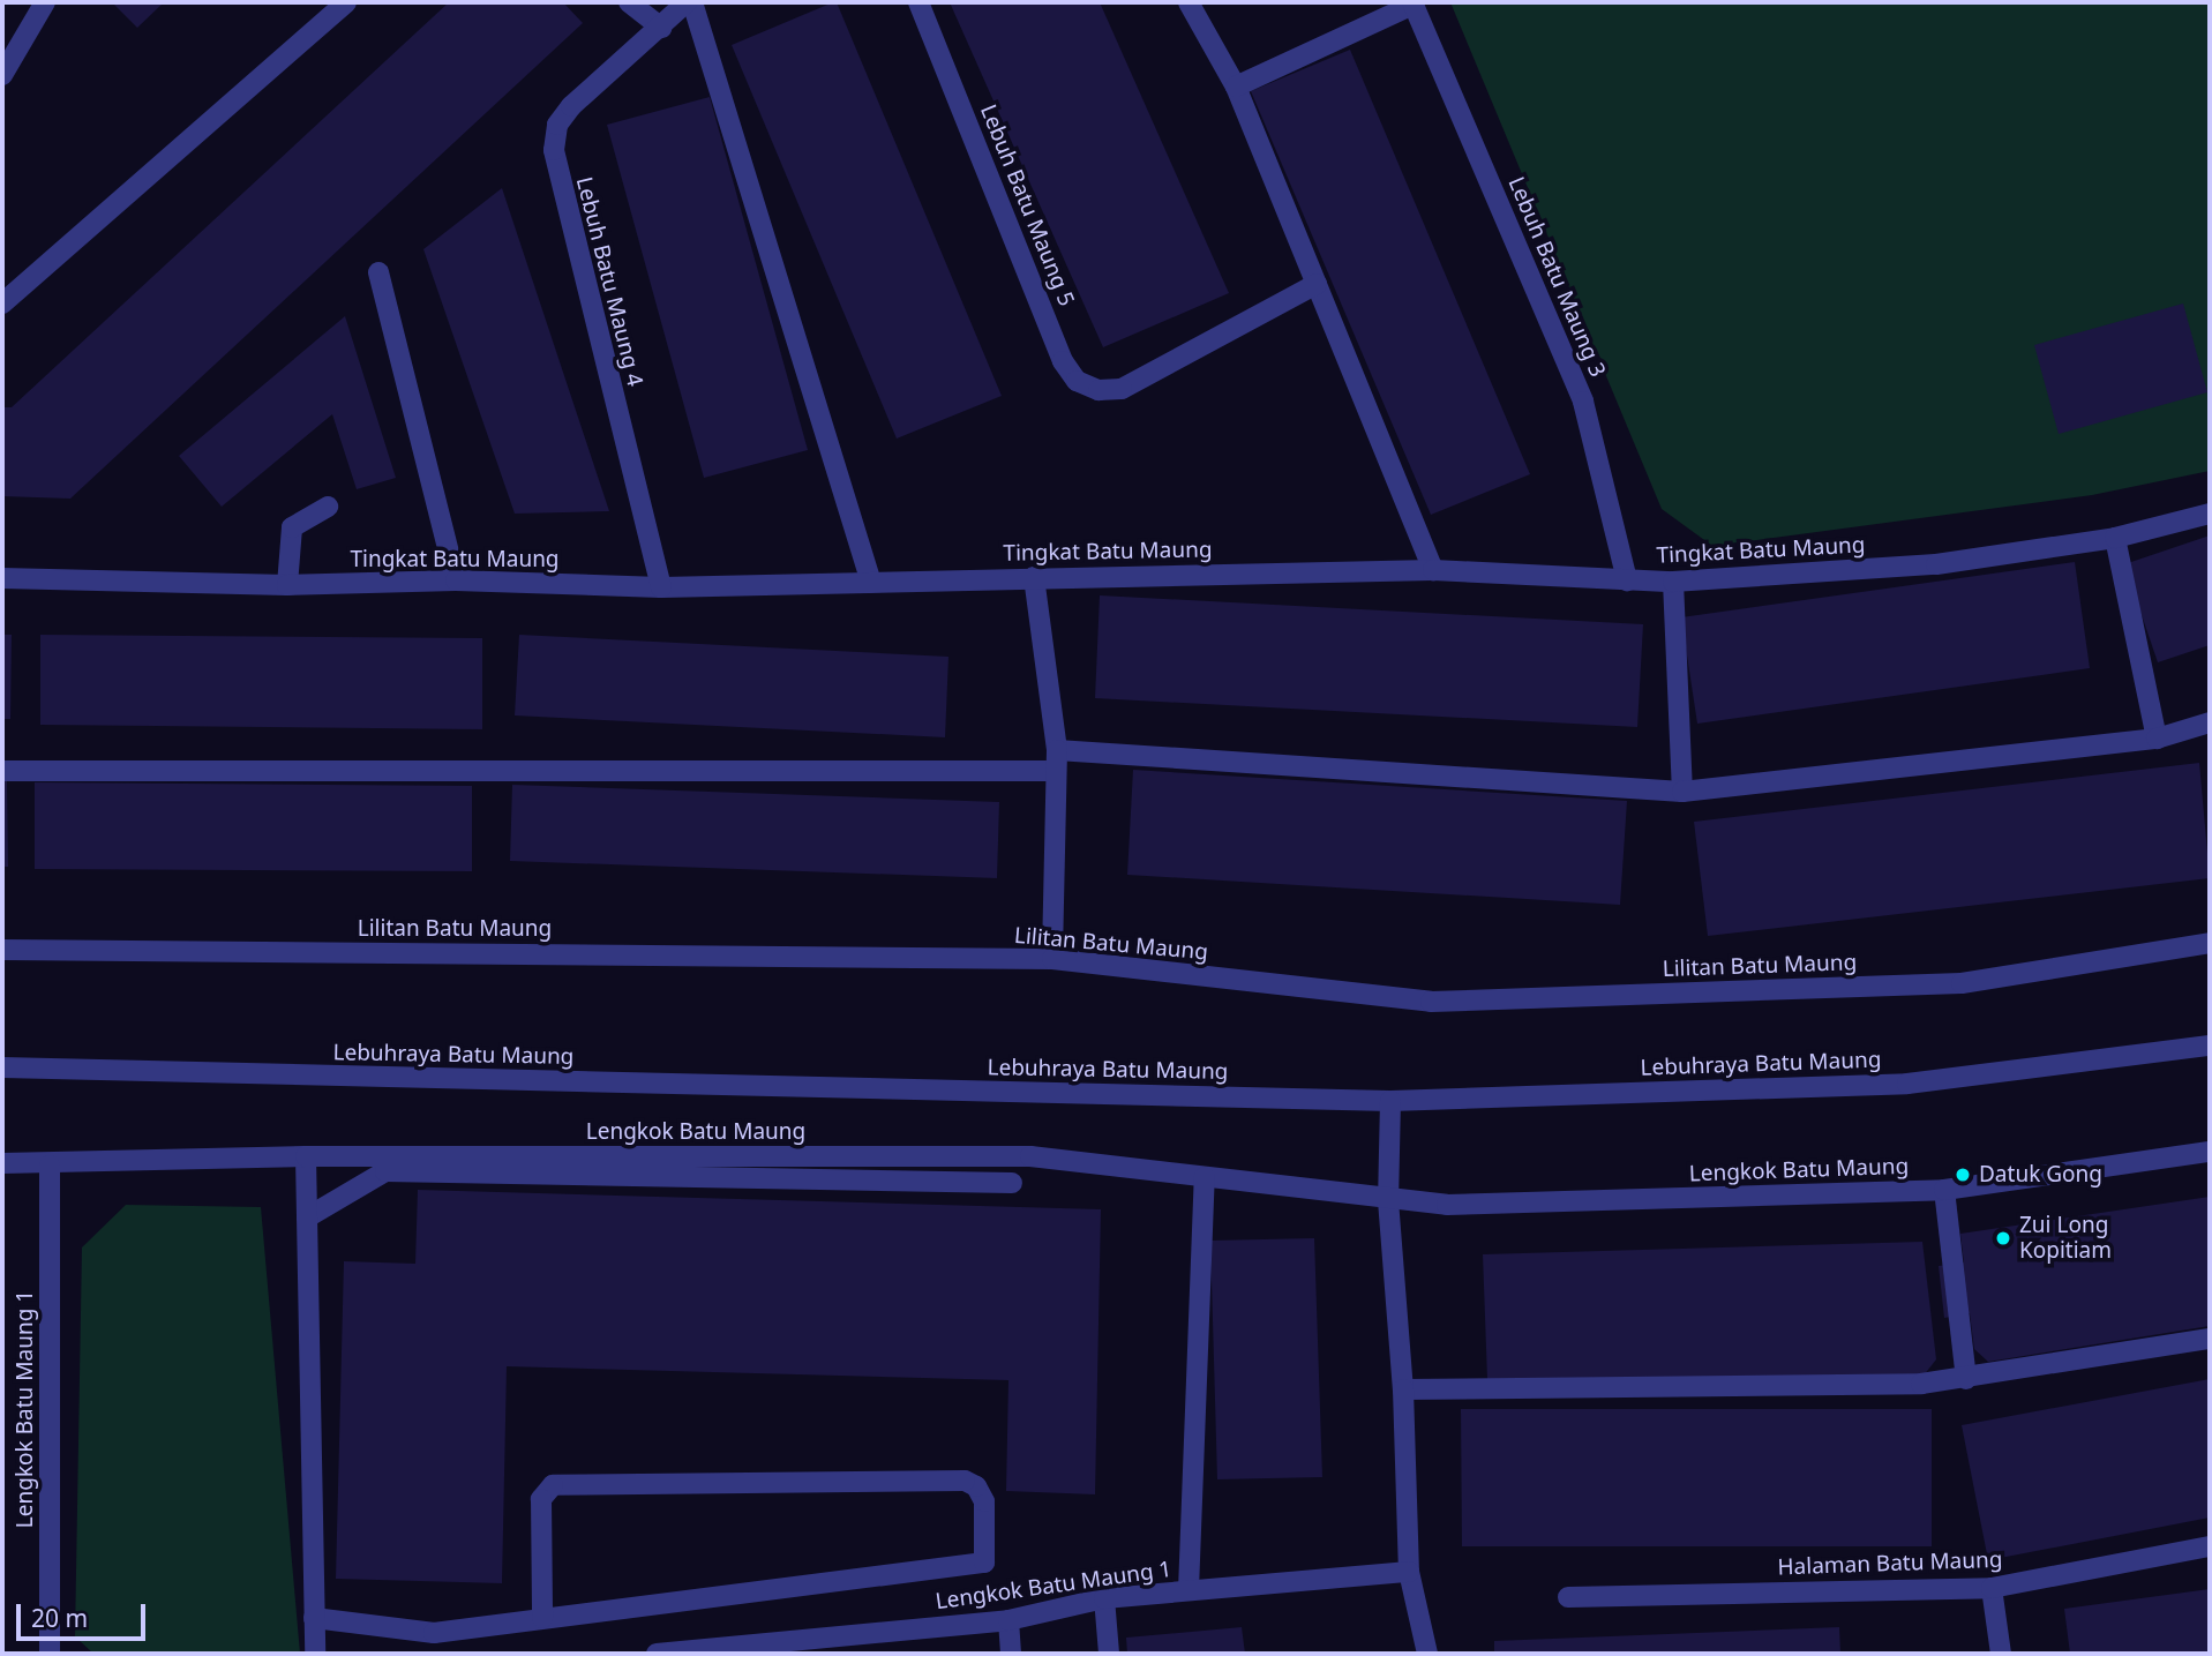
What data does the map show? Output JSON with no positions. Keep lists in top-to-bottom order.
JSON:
{
  "streets": {
    "street": [
      "Lebuh Batu Maung 5",
      "Lebuh Batu Maung 3",
      "Lebuh Batu Maung 4",
      "Tingkat Batu Maung",
      "Lilitan Batu Maung",
      "Lebuhraya Batu Maung",
      "Lengkok Batu Maung",
      "Lengkok Batu Maung 1",
      "Halaman Batu Maung"
    ]
  },
  "crossings": [
    ["Lebuh Batu Maung 3", "Tingkat Batu Maung"],
    ["Lebuh Batu Maung 4", "Tingkat Batu Maung"],
    ["Lengkok Batu Maung", "Lengkok Batu Maung 1"]
  ],
  "places": ["Datuk Gong", "Zui Long Kopitiam"],
  "scale_bar": "20 m"
}
